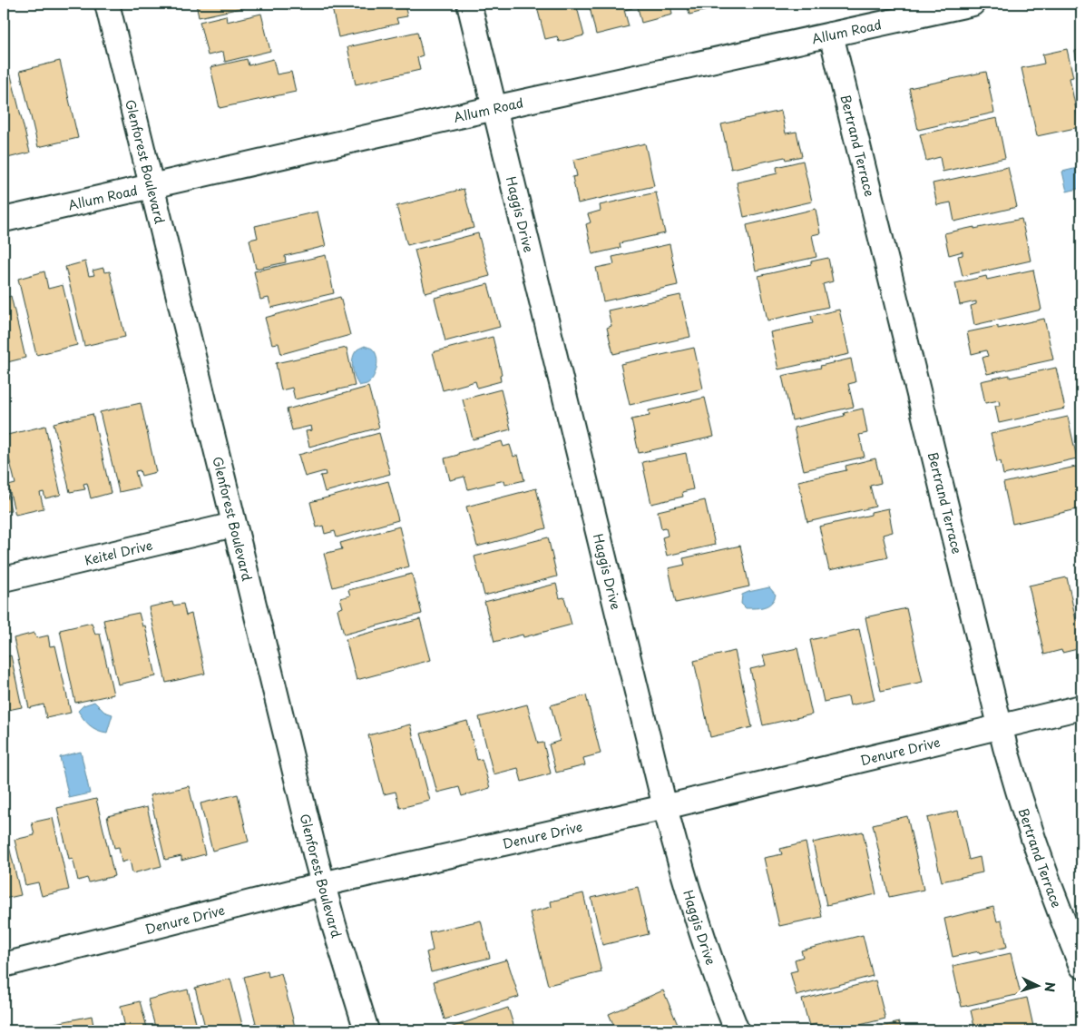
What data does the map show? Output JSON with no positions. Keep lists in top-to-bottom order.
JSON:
{
  "streets": {
    "street": [
      "Allum Road",
      "Bertrand Terrace",
      "Glenforest Boulevard",
      "Haggis Drive",
      "Keitel Drive",
      "Denure Drive"
    ]
  },
  "crossings": [
    ["Allum Road", "Bertrand Terrace"],
    ["Allum Road", "Glenforest Boulevard"],
    ["Allum Road", "Haggis Drive"],
    ["Bertrand Terrace", "Denure Drive"],
    ["Glenforest Boulevard", "Keitel Drive"],
    ["Glenforest Boulevard", "Denure Drive"],
    ["Haggis Drive", "Denure Drive"]
  ],
  "north": "right"
}
